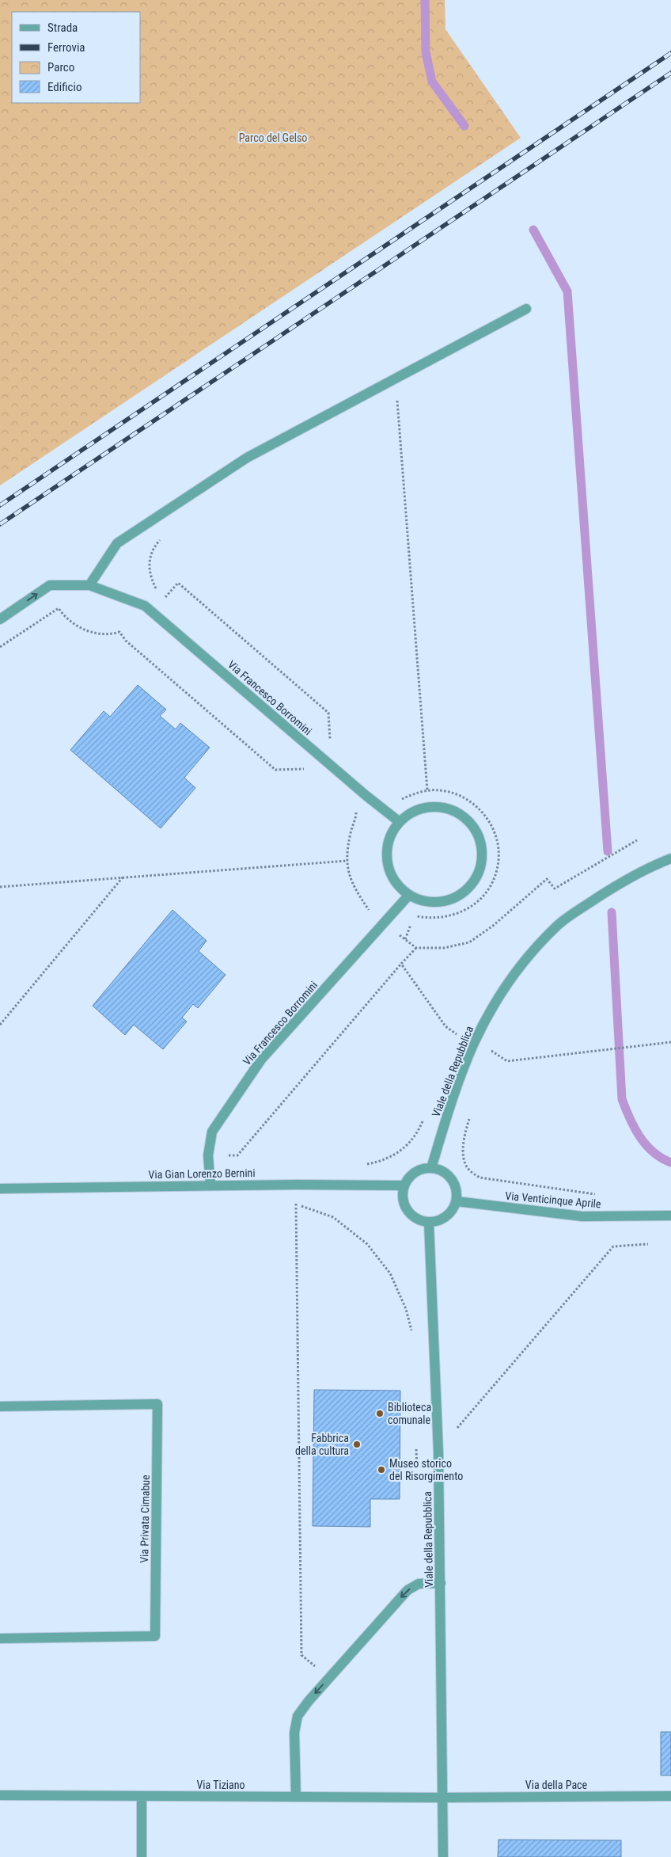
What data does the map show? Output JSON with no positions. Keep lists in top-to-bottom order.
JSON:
{
  "streets": {
    "street": [
      "Via Francesco Borromini",
      "Viale della Repubblica",
      "Via Gian Lorenzo Bernini",
      "Via Venticinque Aprile",
      "Via Privata Cimabue",
      "Via Tiziano",
      "Via della Pace"
    ]
  },
  "crossings": [
    ["Via Francesco Borromini", "Via Gian Lorenzo Bernini"],
    ["Viale della Repubblica", "Via Gian Lorenzo Bernini"],
    ["Viale della Repubblica", "Via Venticinque Aprile"],
    ["Viale della Repubblica", "Via Tiziano"],
    ["Viale della Repubblica", "Via della Pace"],
    ["Via Gian Lorenzo Bernini", "Via Venticinque Aprile"],
    ["Via Tiziano", "Via della Pace"]
  ],
  "parks": ["Parco del Gelso"],
  "places": ["Biblioteca comunale", "Fabbrica della cultura", "Museo storico del Risorgimento"],
  "legend": [
    "Strada",
    "Ferrovia",
    "Parco",
    "Edificio"
  ]
}
